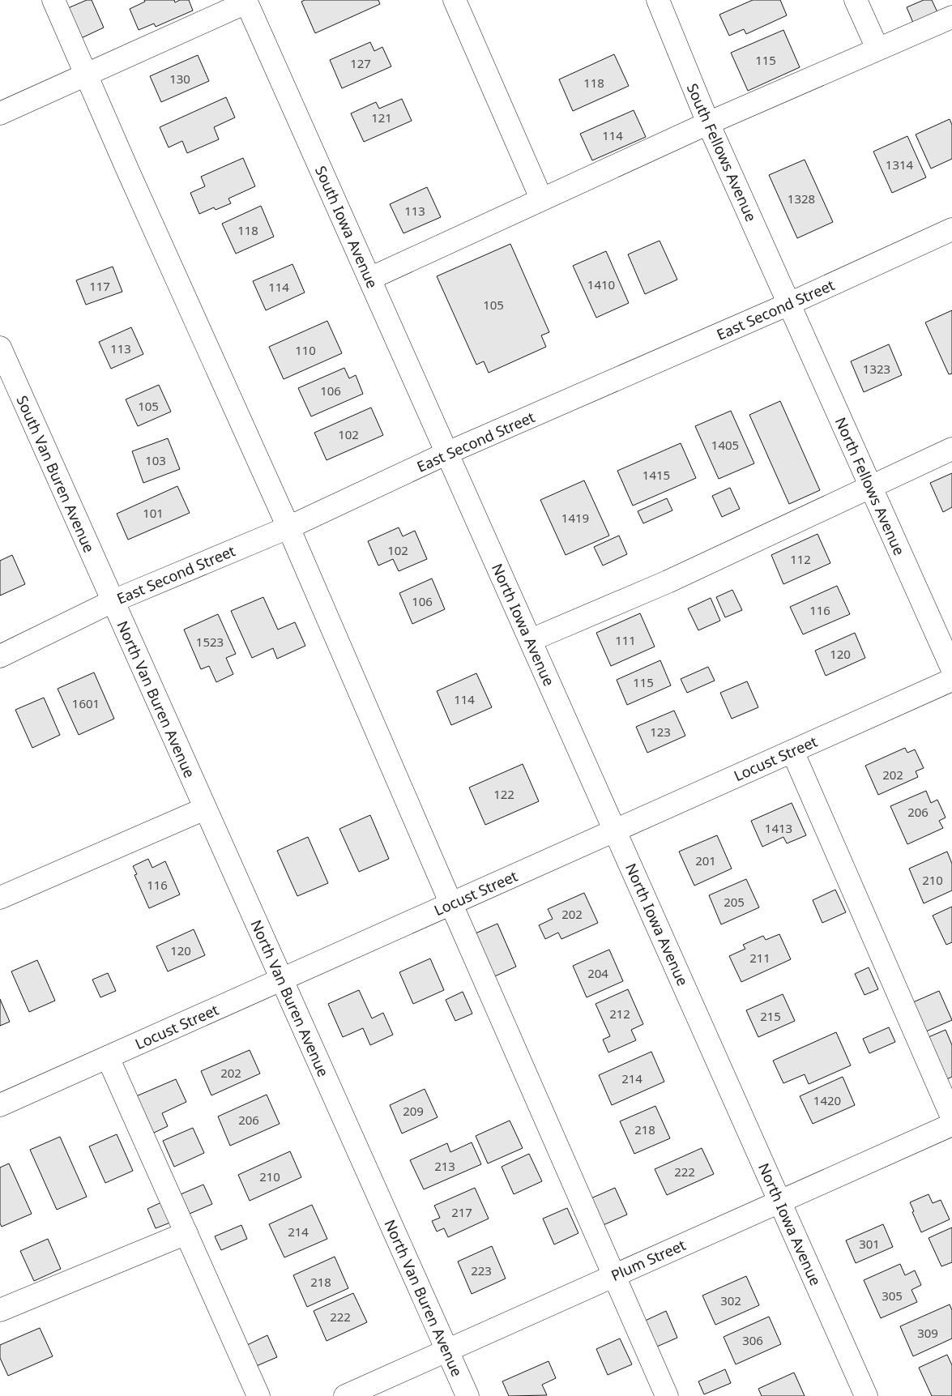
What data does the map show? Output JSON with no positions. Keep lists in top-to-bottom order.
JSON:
{
  "streets": {
    "street": [
      "South Fellows Avenue",
      "South Iowa Avenue",
      "East Second Street",
      "South Van Buren Avenue",
      "North Fellows Avenue",
      "North Iowa Avenue",
      "North Van Buren Avenue",
      "Locust Street",
      "Plum Street"
    ]
  },
  "crossings": [
    ["South Fellows Avenue", "East Second Street"],
    ["South Fellows Avenue", "North Fellows Avenue"],
    ["South Iowa Avenue", "East Second Street"],
    ["South Iowa Avenue", "North Iowa Avenue"],
    ["East Second Street", "South Van Buren Avenue"],
    ["East Second Street", "North Fellows Avenue"],
    ["East Second Street", "North Iowa Avenue"],
    ["East Second Street", "North Van Buren Avenue"],
    ["South Van Buren Avenue", "North Van Buren Avenue"],
    ["North Iowa Avenue", "Locust Street"],
    ["North Iowa Avenue", "Plum Street"],
    ["North Van Buren Avenue", "Locust Street"],
    ["North Van Buren Avenue", "Plum Street"]
  ],
  "house_numbers": [
    "115",
    "127",
    "130",
    "118",
    "121",
    "114",
    "1314",
    "1328",
    "113",
    "118",
    "1410",
    "117",
    "114",
    "105",
    "113",
    "110",
    "1323",
    "106",
    "105",
    "102",
    "1405",
    "103",
    "1415",
    "101",
    "1419",
    "102",
    "112",
    "106",
    "116",
    "111",
    "1523",
    "120",
    "115",
    "114",
    "1601",
    "123",
    "202",
    "122",
    "206",
    "1413",
    "201",
    "210",
    "116",
    "205",
    "202",
    "120",
    "211",
    "204",
    "212",
    "215",
    "202",
    "214",
    "1420",
    "209",
    "206",
    "218",
    "213",
    "222",
    "210",
    "217",
    "214",
    "301",
    "223",
    "218",
    "305",
    "302",
    "222",
    "309",
    "306"
  ]
}
